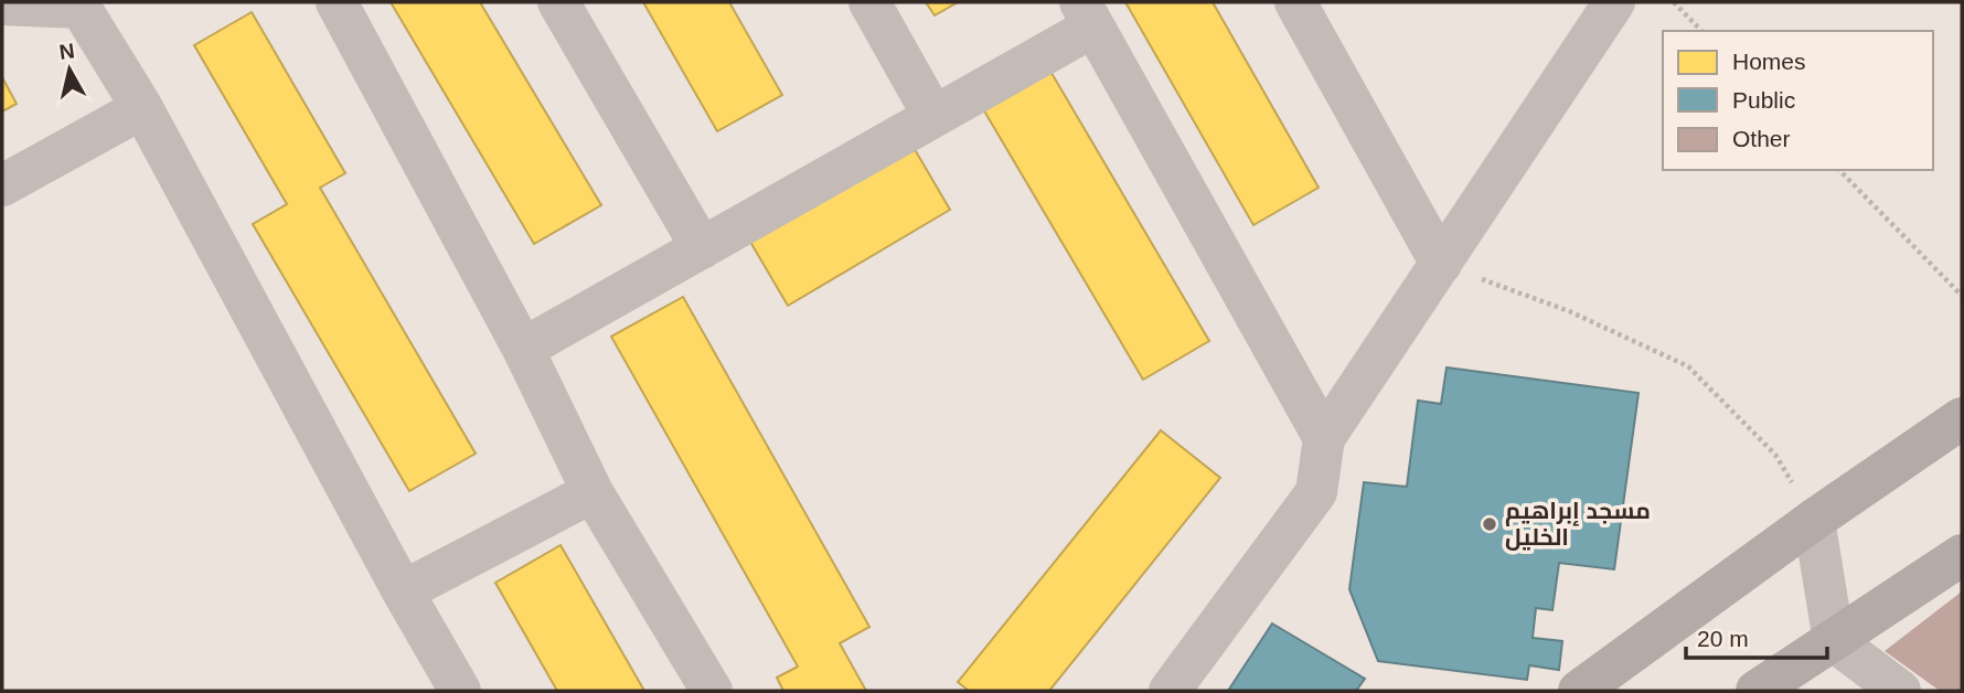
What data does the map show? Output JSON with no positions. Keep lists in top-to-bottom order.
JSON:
{
  "places": ["مسجد إبراهيم الخليل"],
  "legend": ["Homes", "Public", "Other"],
  "scale_bar": "20 m",
  "north": "top"
}
